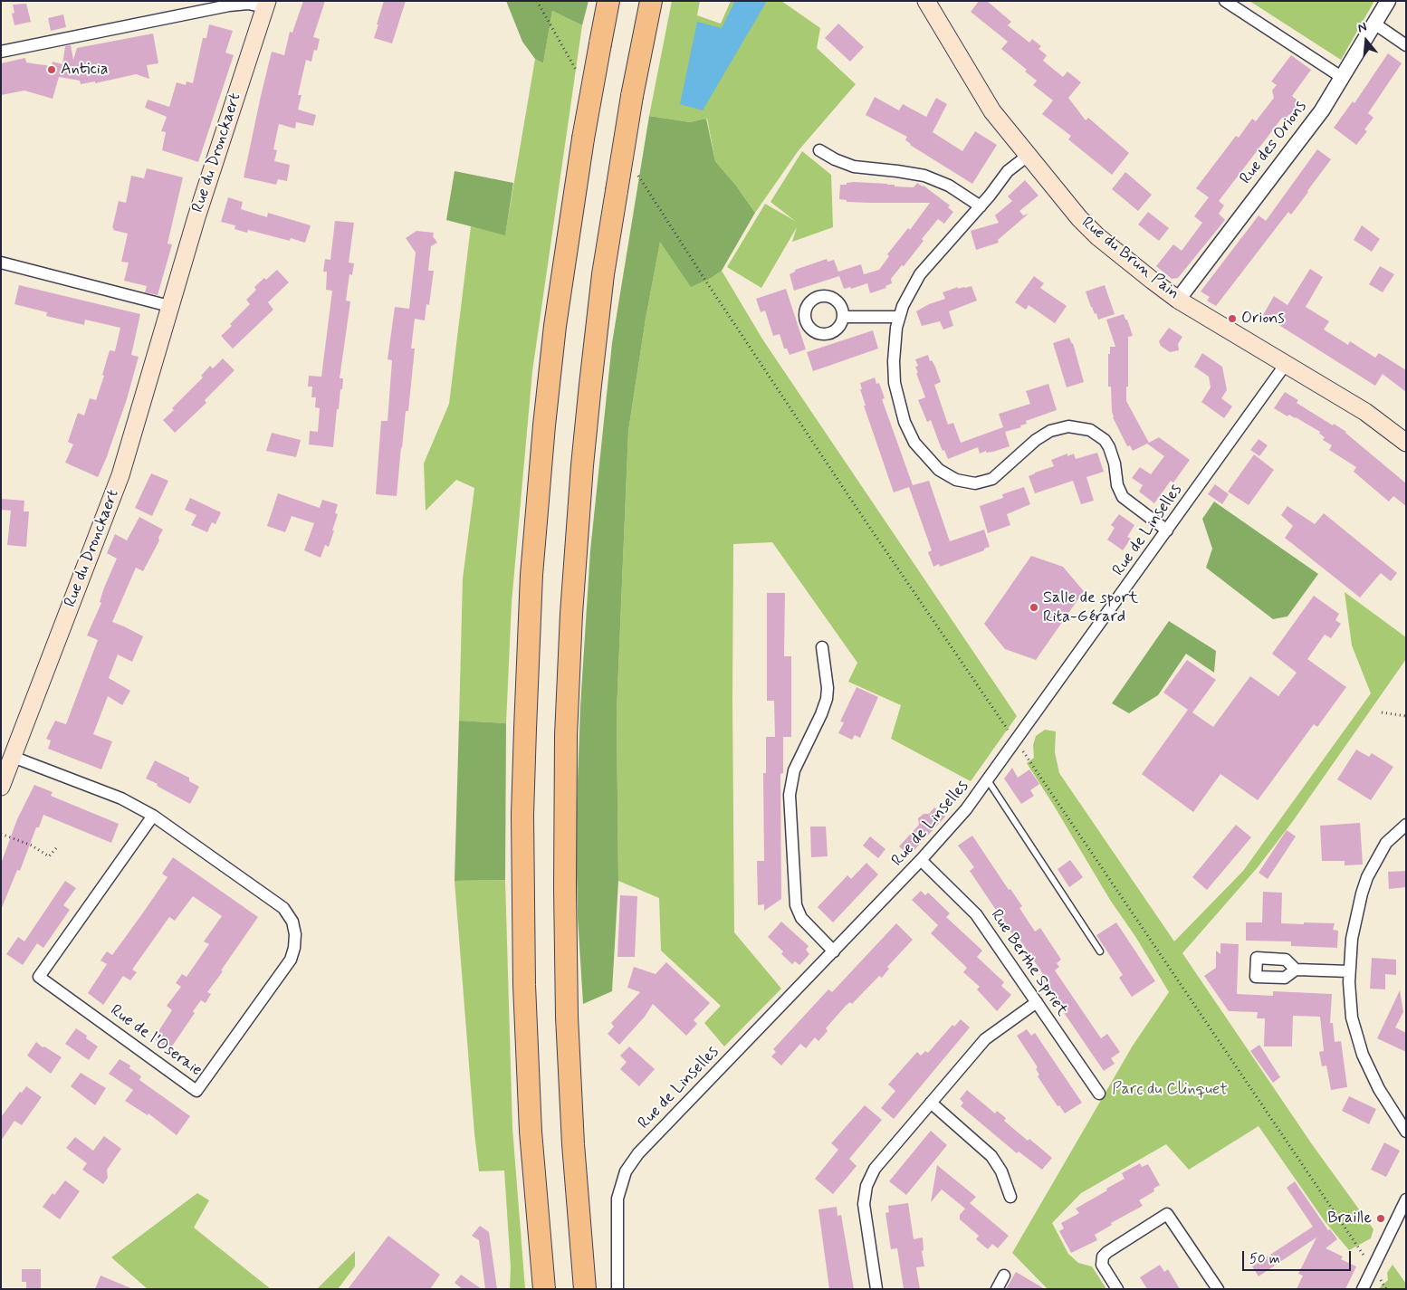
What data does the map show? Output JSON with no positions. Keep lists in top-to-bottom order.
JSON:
{
  "streets": {
    "main road": ["Rue du Dronckaert", "Rue du Brun Pain"],
    "street": [
      "Rue des Orions",
      "Rue de Linselles",
      "Rue Berthe Spriet",
      "Rue de l'Oseraie"
    ]
  },
  "crossings": [
    ["Rue des Orions", "Rue du Brun Pain"],
    ["Rue du Dronckaert", "Rue de l'Oseraie"],
    ["Rue du Brun Pain", "Rue de Linselles"],
    ["Rue de Linselles", "Rue Berthe Spriet"]
  ],
  "parks": ["Parc du Clinquet"],
  "places": [
    "Anticia",
    "Orions",
    "Salle de sport Rita-Gérard",
    "Braille"
  ],
  "scale_bar": "50 m",
  "north": "top"
}
